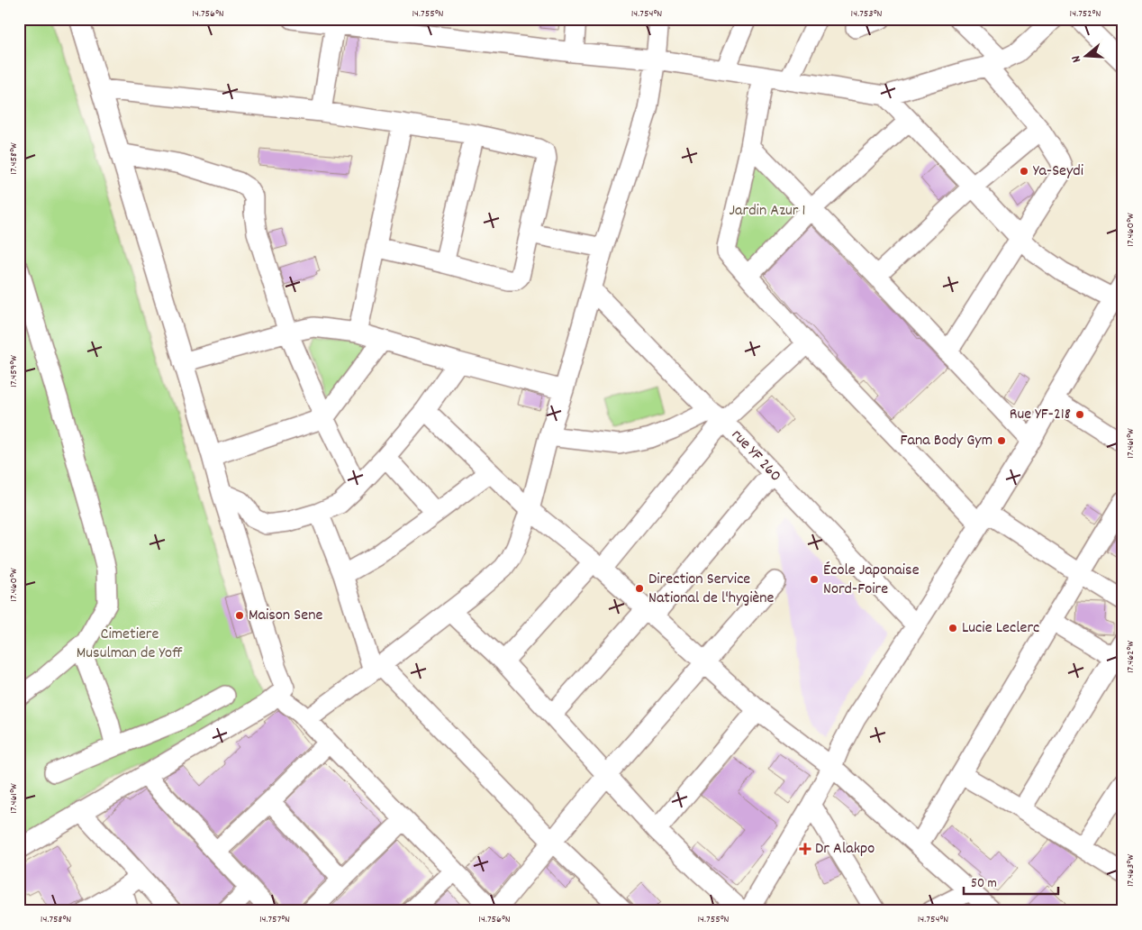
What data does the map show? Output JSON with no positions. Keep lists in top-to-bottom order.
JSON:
{
  "streets": {
    "street": ["rue YF 260"]
  },
  "parks": ["Jardin Azur 1", "Cimetiere Musulman de Yoff"],
  "places": {
    "other": [
      "Ya-Seydi",
      "Rue YF-218",
      "Fana Body Gym",
      "École Japonaise Nord-Foire",
      "Direction Service National de l'hygiène",
      "Maison Sene",
      "Lucie Leclerc"
    ],
    "health": ["Dr Alakpo"]
  },
  "scale_bar": "50 m",
  "north": "left",
  "coordinates": [
    "14.756°N",
    "14.755°N",
    "14.754°N",
    "14.753°N",
    "14.752°N",
    "17.458°W",
    "17.460°W",
    "17.459°W",
    "17.461°W",
    "17.462°W",
    "17.463°W",
    "14.758°N",
    "14.757°N"
  ]
}
